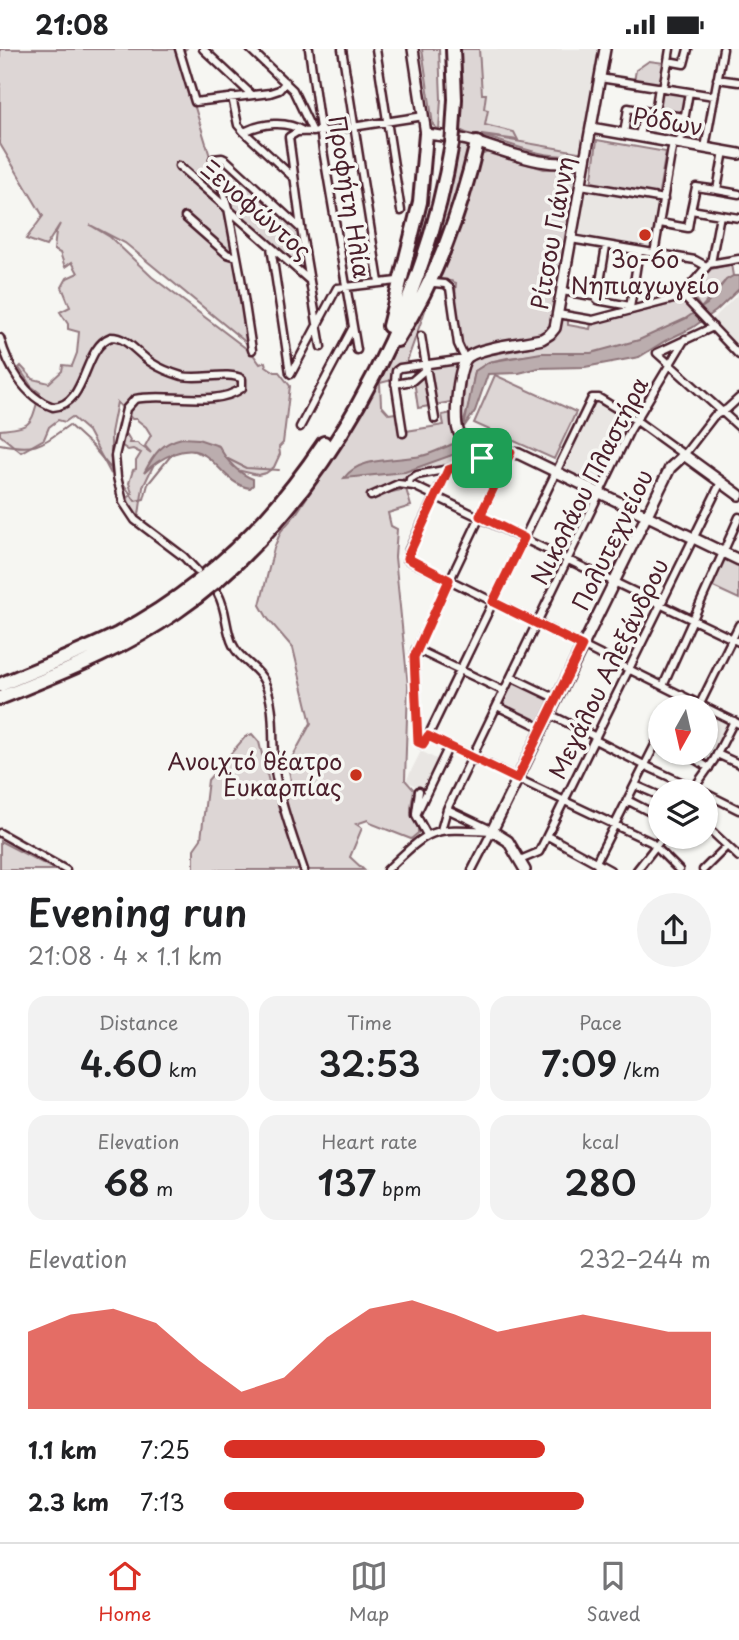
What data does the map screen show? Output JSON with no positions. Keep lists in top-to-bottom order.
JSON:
{
  "streets": {
    "street": [
      "Ρόδων",
      "Προφήτη Ηλία",
      "Ξενοφώντος",
      "Ρίτσου Γιάννη",
      "Νικολάου Πλαστήρα",
      "Πολυτεχνείου",
      "Μεγάλου Αλεξάνδρου"
    ]
  },
  "crossings": [
    ["Ρόδων", "Ρίτσου Γιάννη"]
  ],
  "places": ["3ο-6ο Νηπιαγωγείο", "Ανοιχτό θέατρο Ευκαρπίας"],
  "north": "bottom",
  "page": {
    "status": "21:08",
    "heading": ["Evening run", "21:08 · 4 × 1.1 km"],
    "stats": [
      ["Distance", "4.60 km"],
      ["Time", "32:53"],
      ["Pace", "7:09 /km"],
      ["Elevation", "68 m"],
      ["Heart rate", "137 bpm"],
      ["kcal", "280"]
    ],
    "chart": ["Elevation", "232–244 m"],
    "list": [
      {
        "name": "1.1 km",
        "note": "7:25"
      },
      {
        "name": "2.3 km",
        "note": "7:13"
      }
    ],
    "tabs": ["Home", "Map", "Saved"]
  }
}
